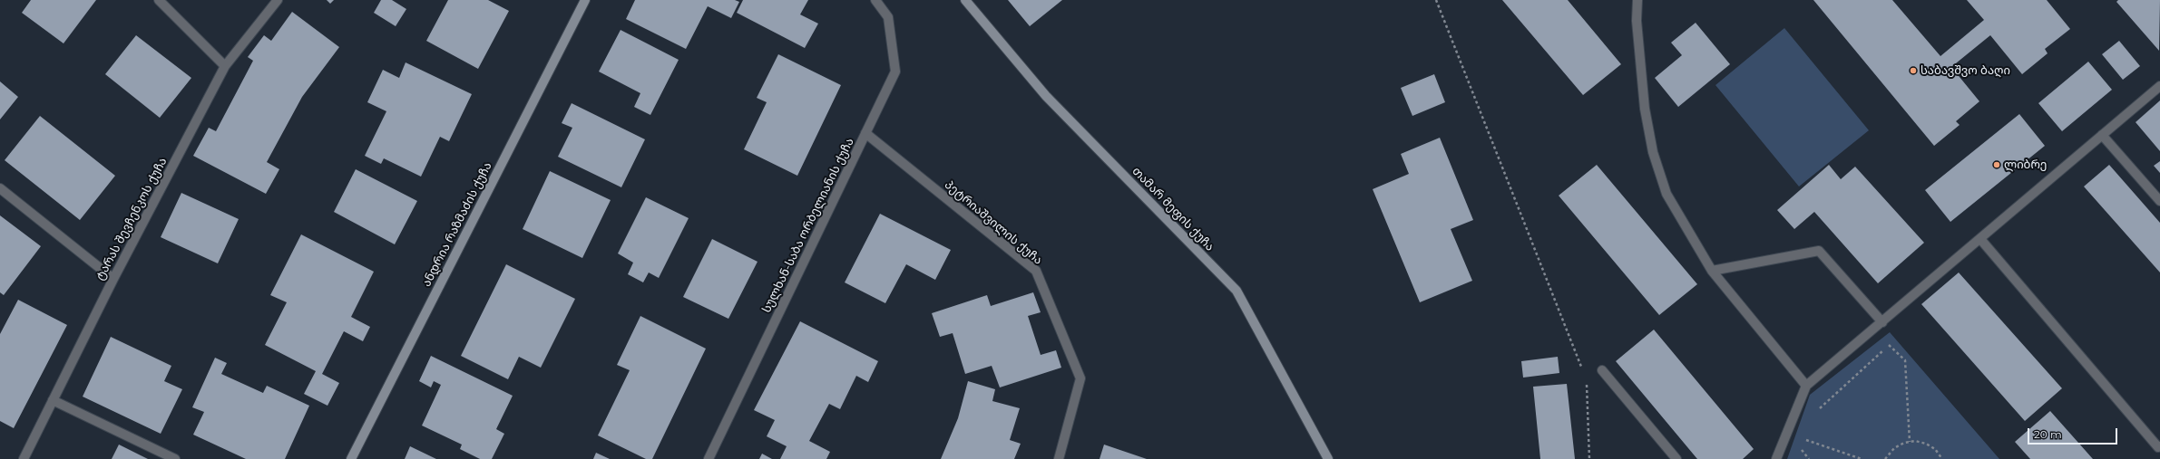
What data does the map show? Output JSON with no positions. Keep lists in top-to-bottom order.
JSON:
{
  "streets": {
    "street": [
      "თამარ მეფის ქუჩა",
      "ტარას შევჩენკოს ქუჩა",
      "პეტრიაშვილის ქუჩა",
      "ანდრია რაზმაძის ქუჩა",
      "სულხან-საბა ორბელიანის ქუჩა"
    ]
  },
  "crossings": [
    ["პეტრიაშვილის ქუჩა", "სულხან-საბა ორბელიანის ქუჩა"]
  ],
  "places": ["საბავშვო ბაღი", "ლიბრე"],
  "scale_bar": "20 m"
}
